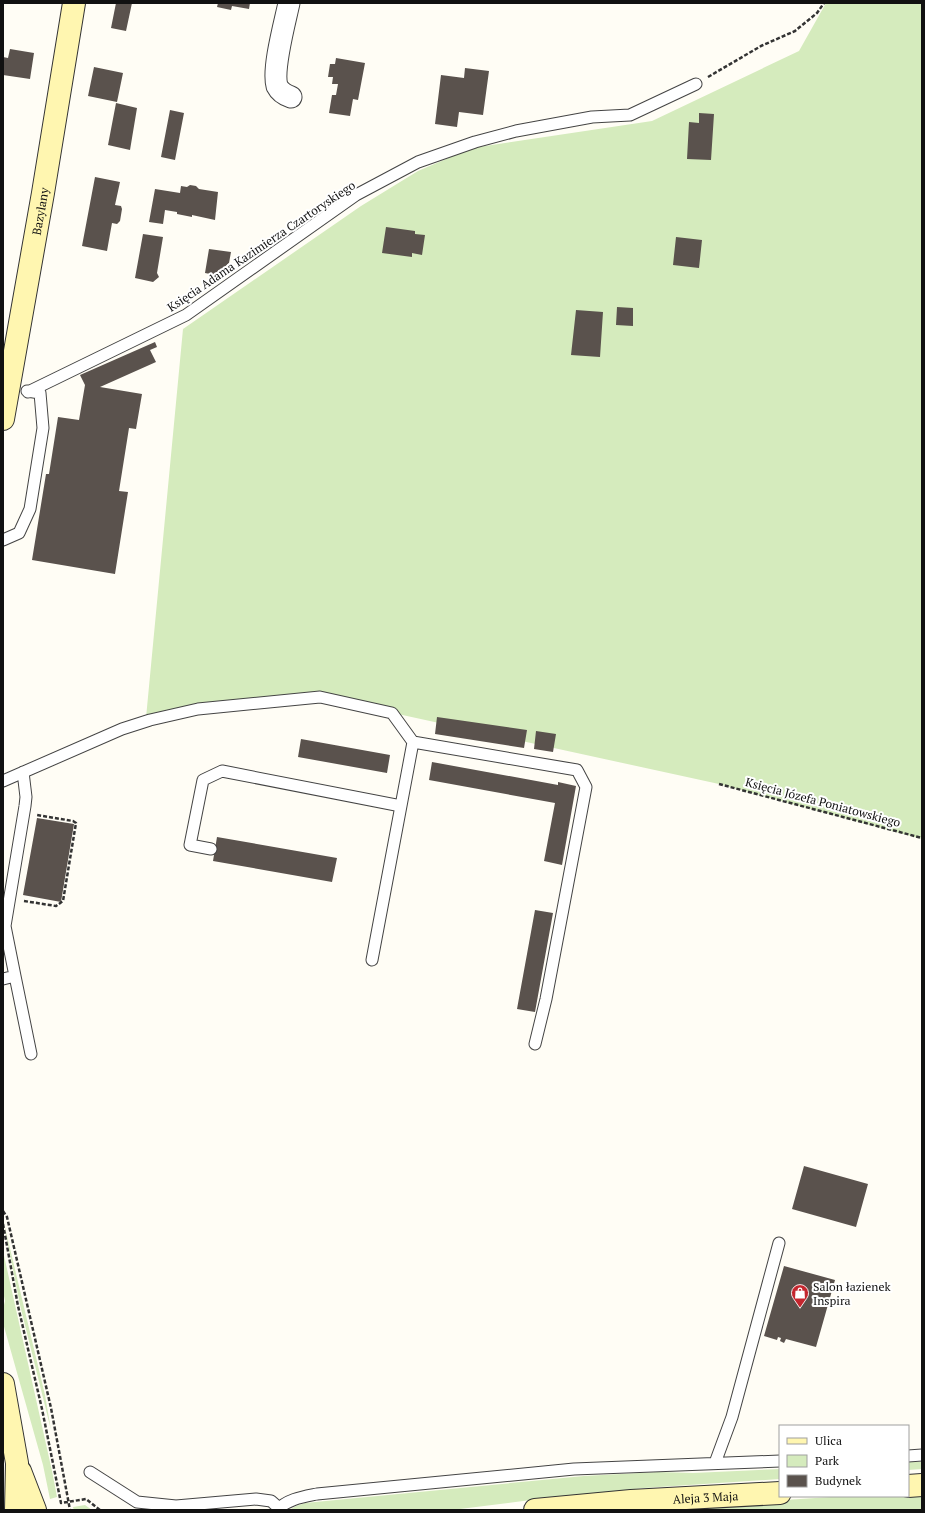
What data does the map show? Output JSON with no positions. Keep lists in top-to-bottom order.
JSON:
{
  "streets": {
    "street": ["Bazylany", "Aleja 3 Maja"],
    "lane": ["Księcia Adama Kazimierza Czartoryskiego"],
    "path": ["Księcia Józefa Poniatowskiego"]
  },
  "crossings": [
    ["Bazylany", "Księcia Adama Kazimierza Czartoryskiego"]
  ],
  "places": {
    "shop": ["Salon łazienek Inspira"]
  },
  "legend": ["Ulica", "Park", "Budynek"]
}
